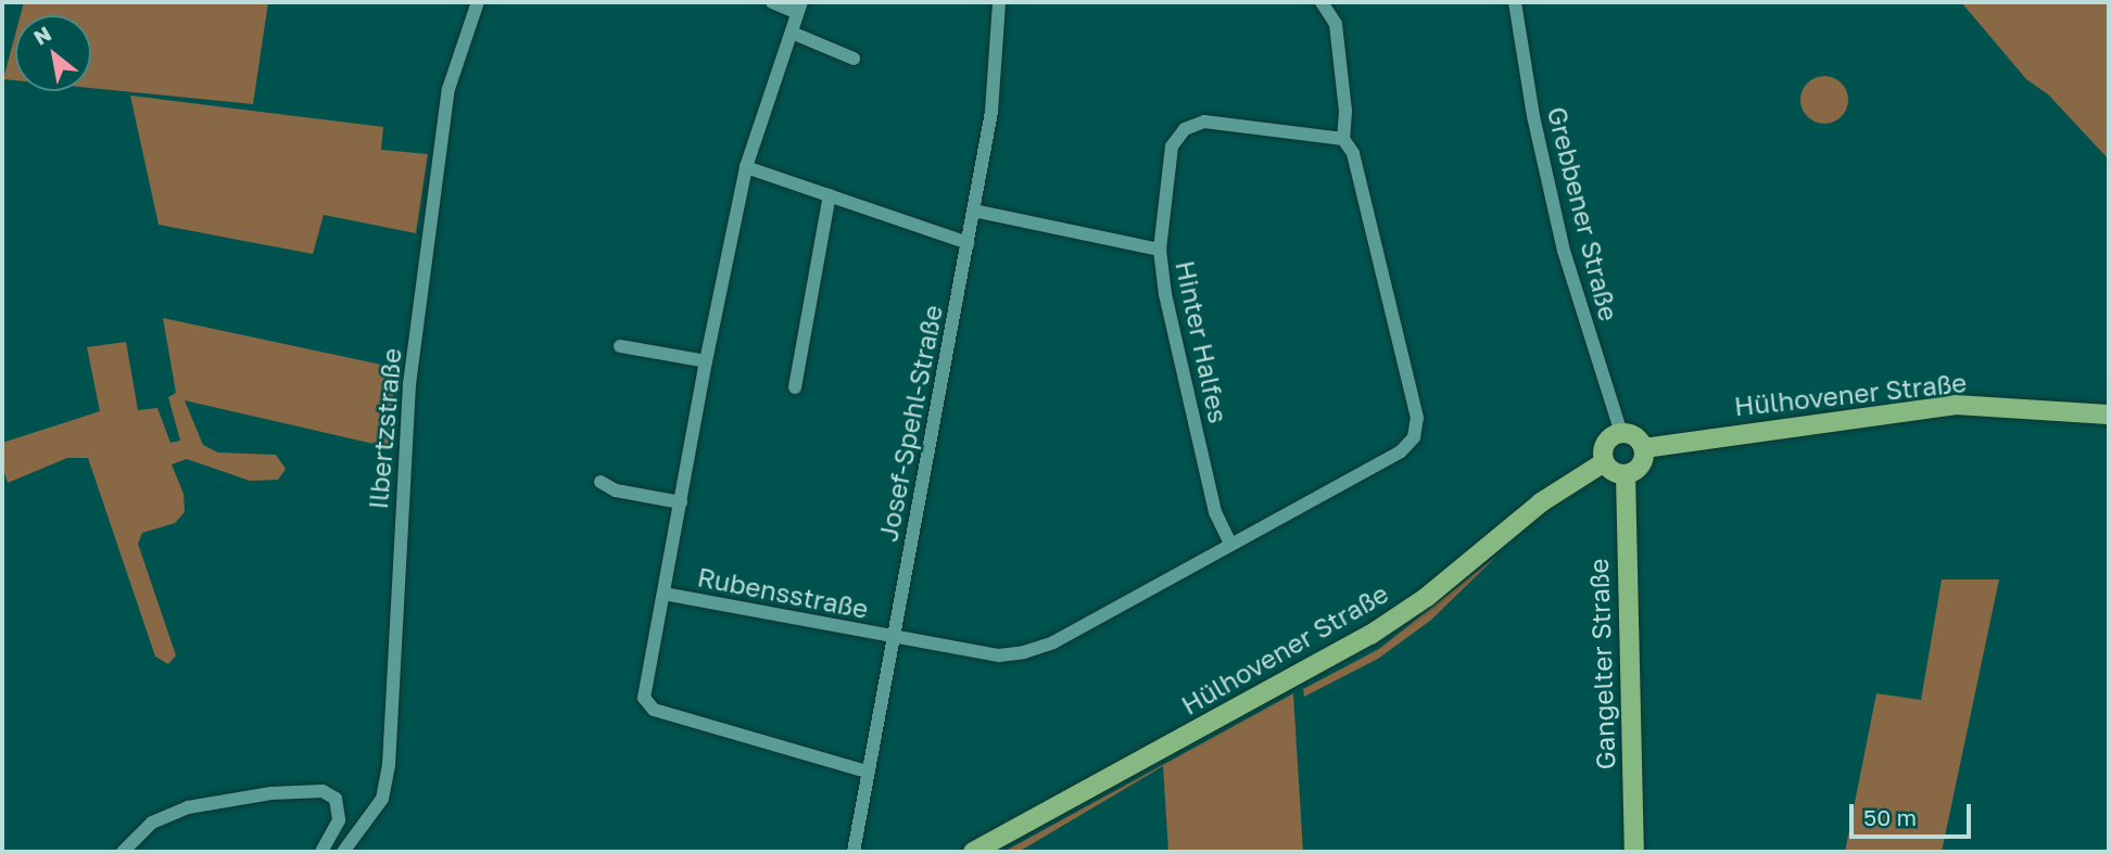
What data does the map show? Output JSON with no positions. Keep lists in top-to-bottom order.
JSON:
{
  "streets": {
    "main road": ["Hülhovener Straße", "Gangelter Straße"],
    "street": [
      "Grebbener Straße",
      "Hinter Halfes",
      "Josef-Spehl-Straße",
      "Ilbertzstraße",
      "Rubensstraße"
    ]
  },
  "crossings": [
    ["Grebbener Straße", "Hülhovener Straße"],
    ["Grebbener Straße", "Gangelter Straße"],
    ["Hülhovener Straße", "Gangelter Straße"],
    ["Josef-Spehl-Straße", "Rubensstraße"]
  ],
  "scale_bar": "50 m",
  "north": "top left"
}
